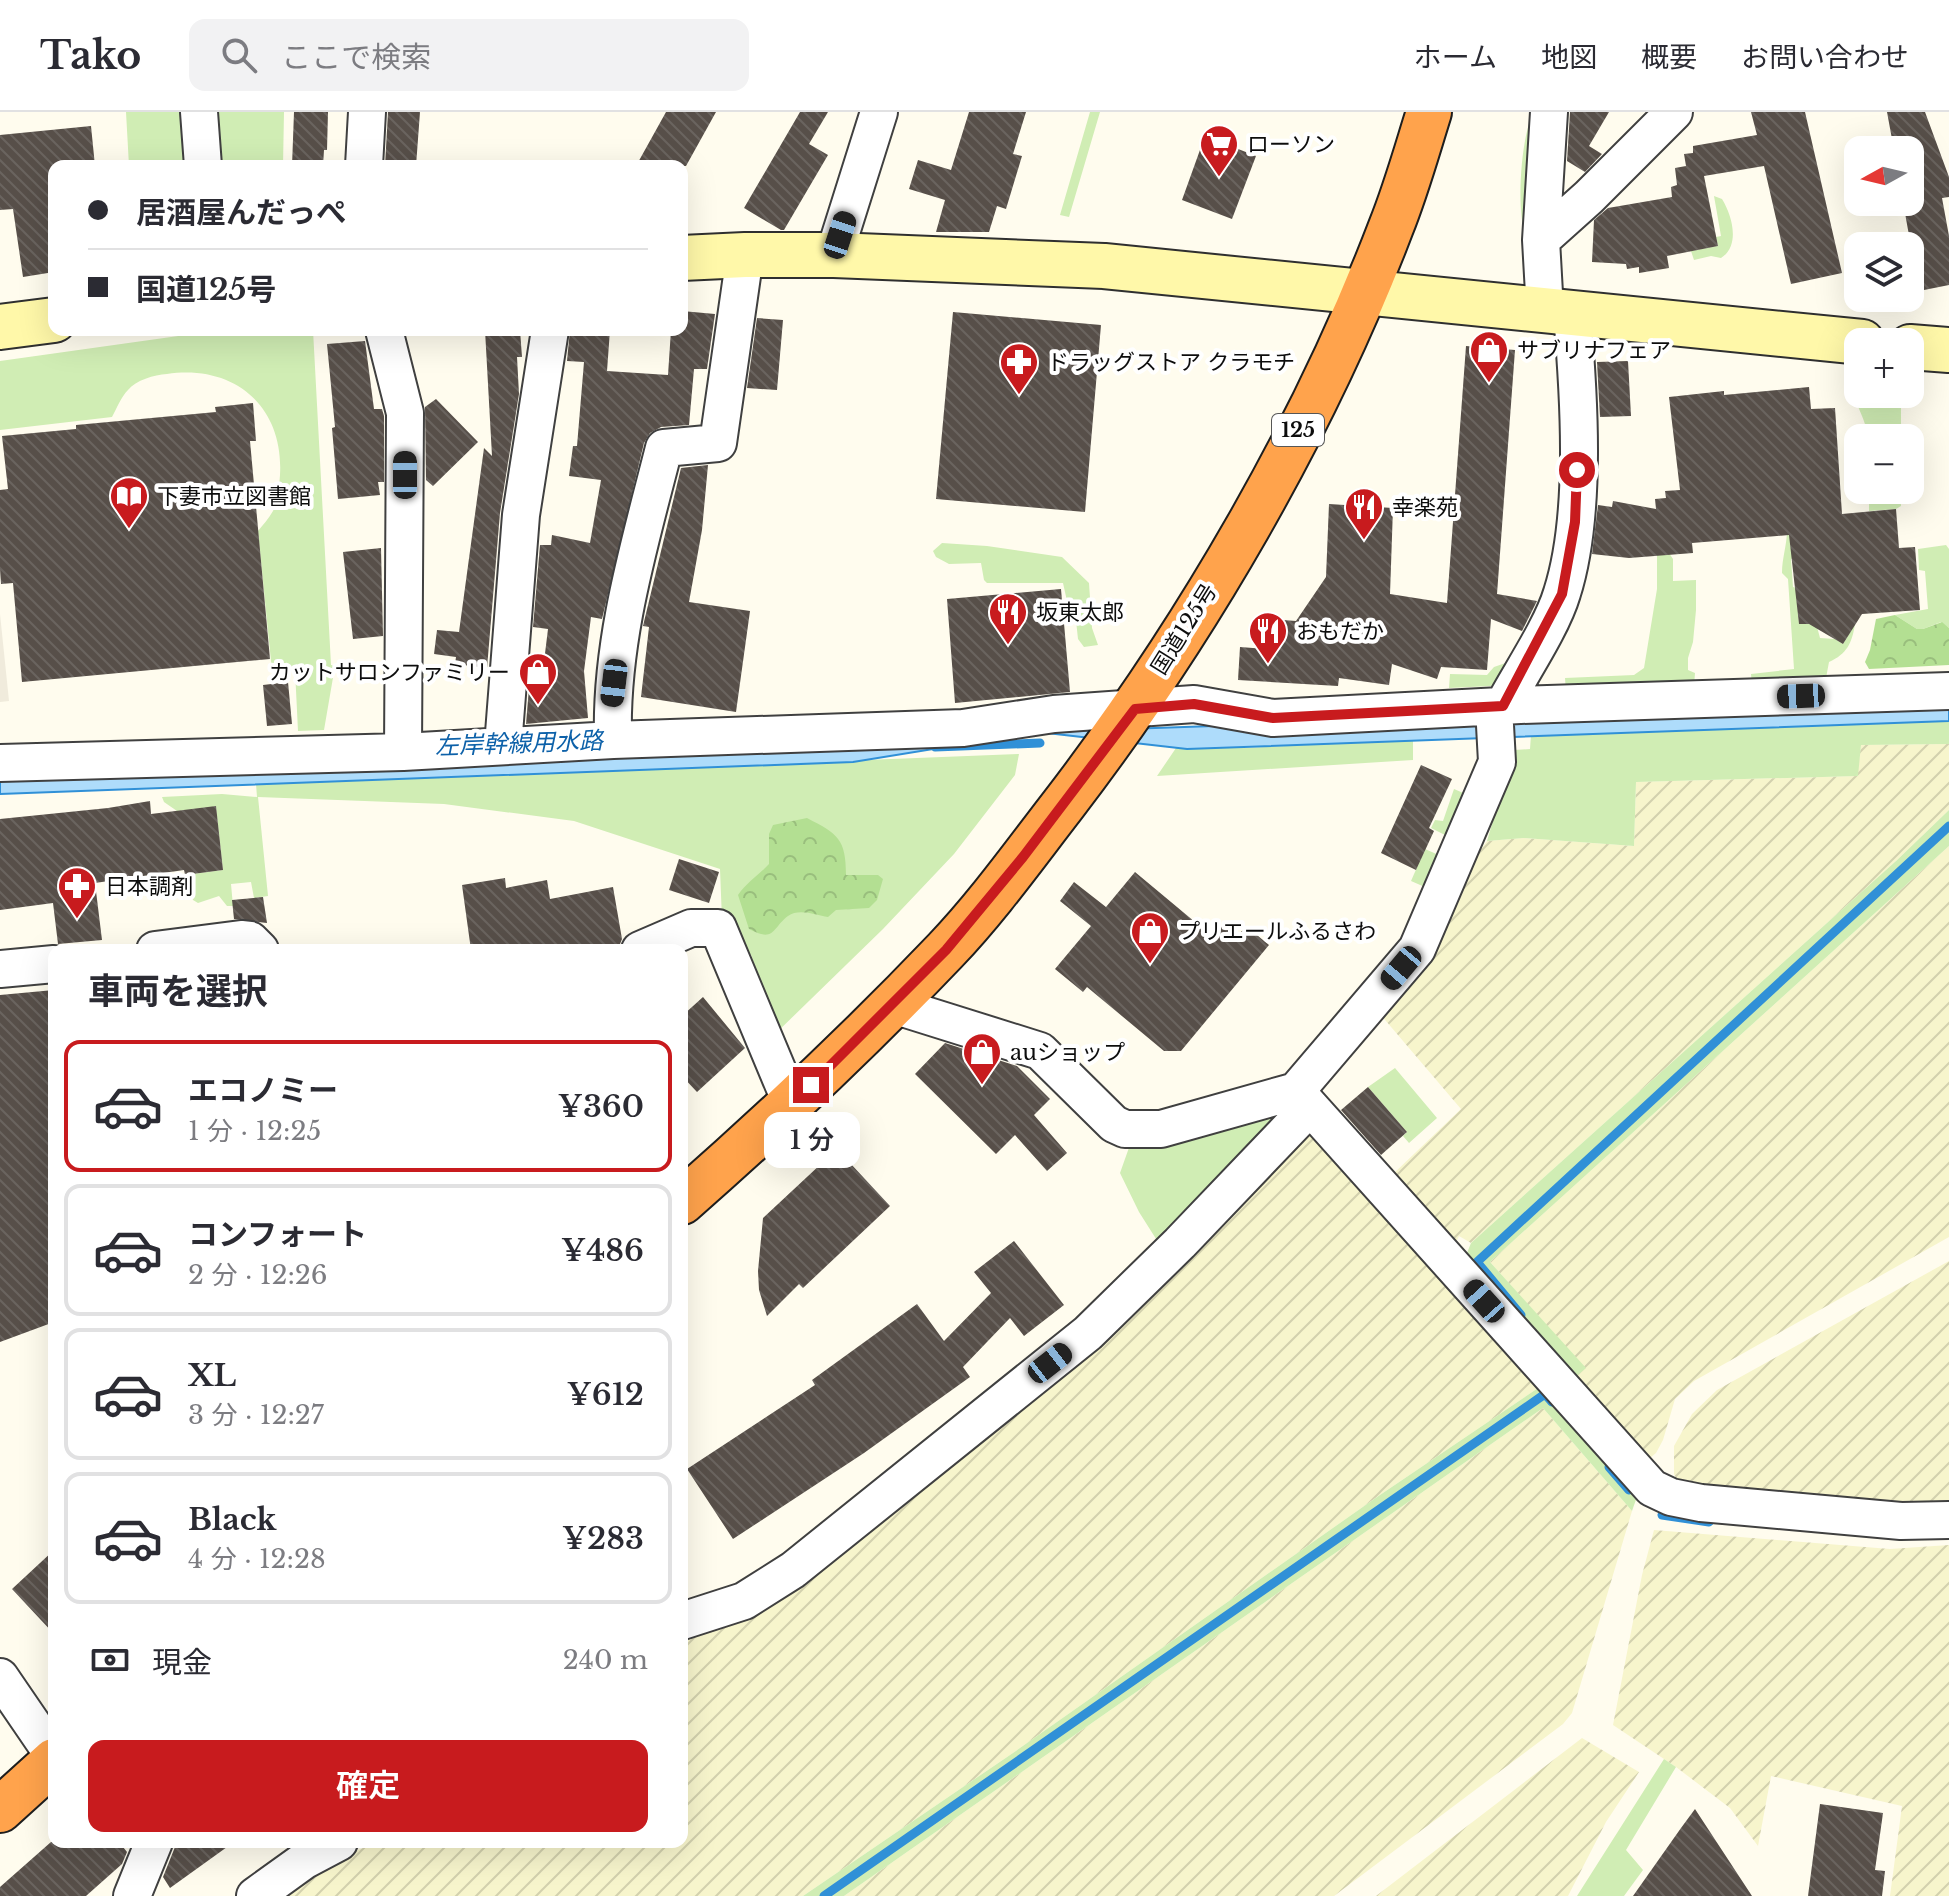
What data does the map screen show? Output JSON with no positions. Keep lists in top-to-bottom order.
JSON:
{
  "streets": {
    "highway": ["125", "国道125号"]
  },
  "water": ["左岸幹線用水路"],
  "places": {
    "supermarket": ["ローソン"],
    "shop": [
      "サブリナフェア",
      "カットサロンファミリー",
      "プリエールふるさわ",
      "auショップ"
    ],
    "pharmacy": ["ドラッグストア クラモチ", "日本調剤"],
    "library": ["下妻市立図書館"],
    "restaurant": ["幸楽苑", "坂東太郎", "おもだか"]
  },
  "north": "left",
  "page": {
    "header": "Tako",
    "search": "ここで検索",
    "nav": [
      "ホーム",
      "地図",
      "概要",
      "お問い合わせ"
    ],
    "map_buttons": ["+", "−"],
    "banner": ["居酒屋んだっぺ", "国道125号"],
    "heading": "車両を選択",
    "list": [
      {
        "name": "エコノミー",
        "note": "1 分 · 12:25",
        "value": "¥360"
      },
      {
        "name": "コンフォート",
        "note": "2 分 · 12:26",
        "value": "¥486"
      },
      {
        "name": "XL",
        "note": "3 分 · 12:27",
        "value": "¥612"
      },
      {
        "name": "Black",
        "note": "4 分 · 12:28",
        "value": "¥283"
      }
    ],
    "bubble": "1 分",
    "pay": ["現金", "240 m"],
    "buttons": "確定"
  }
}
